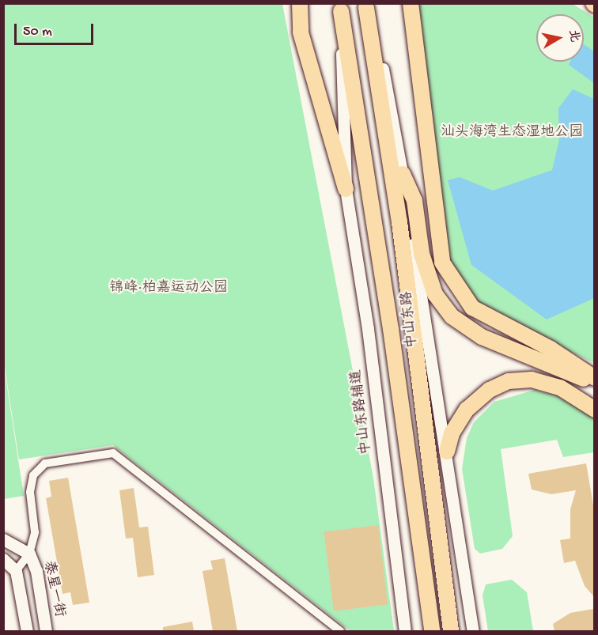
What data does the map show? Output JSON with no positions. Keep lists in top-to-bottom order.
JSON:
{
  "streets": {
    "highway": ["中山东路"],
    "street": ["中山东路辅道", "泰星一街"]
  },
  "crossings": [
    ["中山东路", "中山东路辅道"]
  ],
  "parks": ["汕头海湾生态湿地公园", "锦峰·柏嘉运动公园"],
  "scale_bar": "50 m",
  "north": "right"
}
